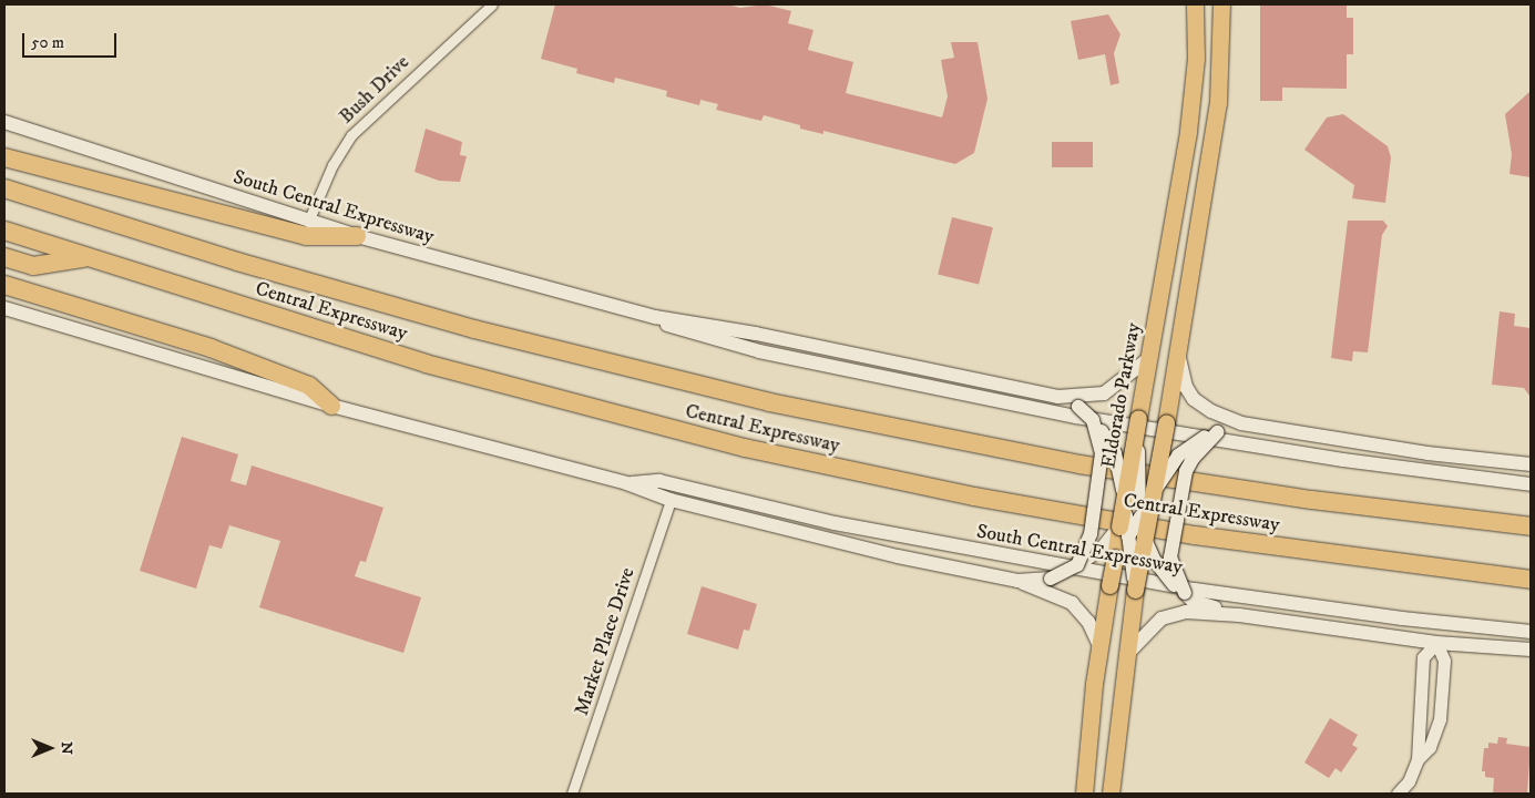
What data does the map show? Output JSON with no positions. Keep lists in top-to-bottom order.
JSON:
{
  "streets": {
    "highway": ["Central Expressway"],
    "main road": ["South Central Expressway", "Eldorado Parkway"],
    "street": ["Bush Drive", "Market Place Drive"]
  },
  "crossings": [
    ["Bush Drive", "South Central Expressway"],
    ["South Central Expressway", "Market Place Drive"]
  ],
  "scale_bar": "50 m",
  "north": "right"
}
